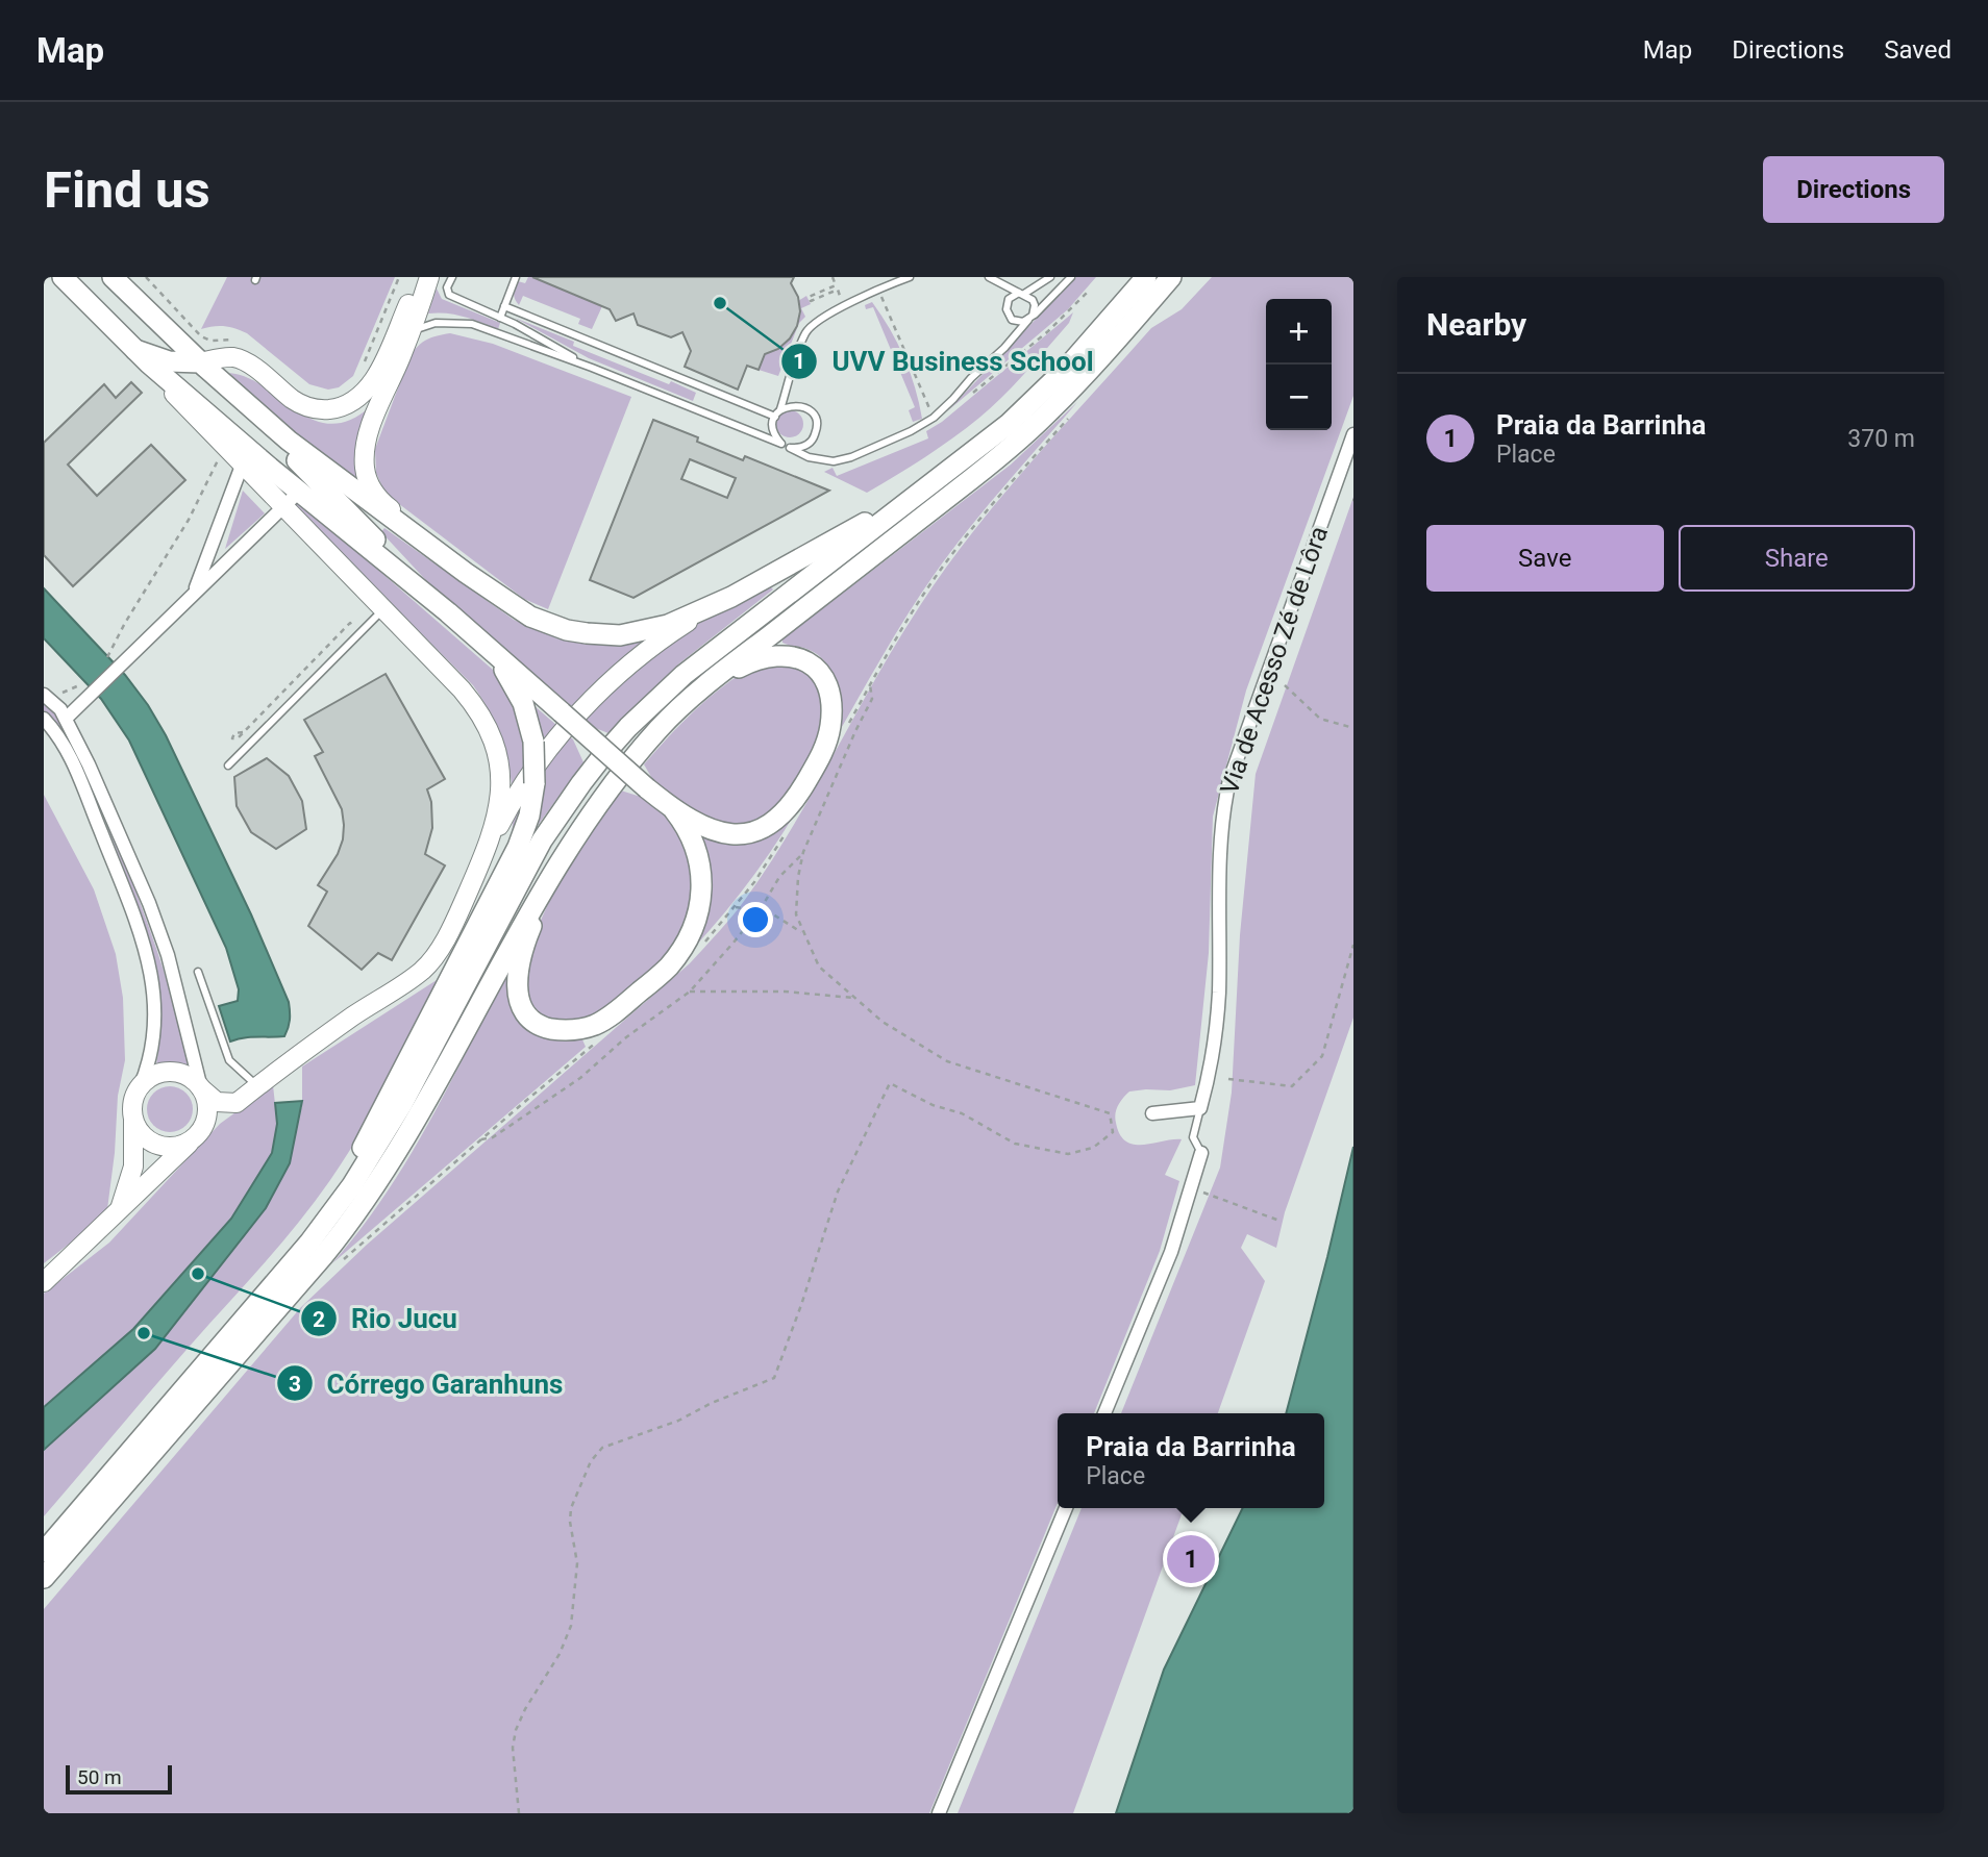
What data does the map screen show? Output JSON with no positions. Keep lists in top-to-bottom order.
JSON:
{
  "streets": {
    "street": ["Via de Acesso Zé de Lôra"]
  },
  "places": ["UVV Business School", "Rio Jucu", "Córrego Garanhuns"],
  "scale_bar": "50 m",
  "page": {
    "header": "Map",
    "nav": ["Map", "Directions", "Saved"],
    "buttons": [
      "Directions",
      ["Save", "Share"]
    ],
    "title": "Find us",
    "heading": "Nearby",
    "map_buttons": ["+", "−"],
    "list": [
      {
        "mark": "1",
        "name": "Praia da Barrinha",
        "note": "Place",
        "value": "370 m"
      }
    ],
    "popup": ["Praia da Barrinha", "Place"],
    "pins": "1",
    "scale": "50 m"
  }
}
